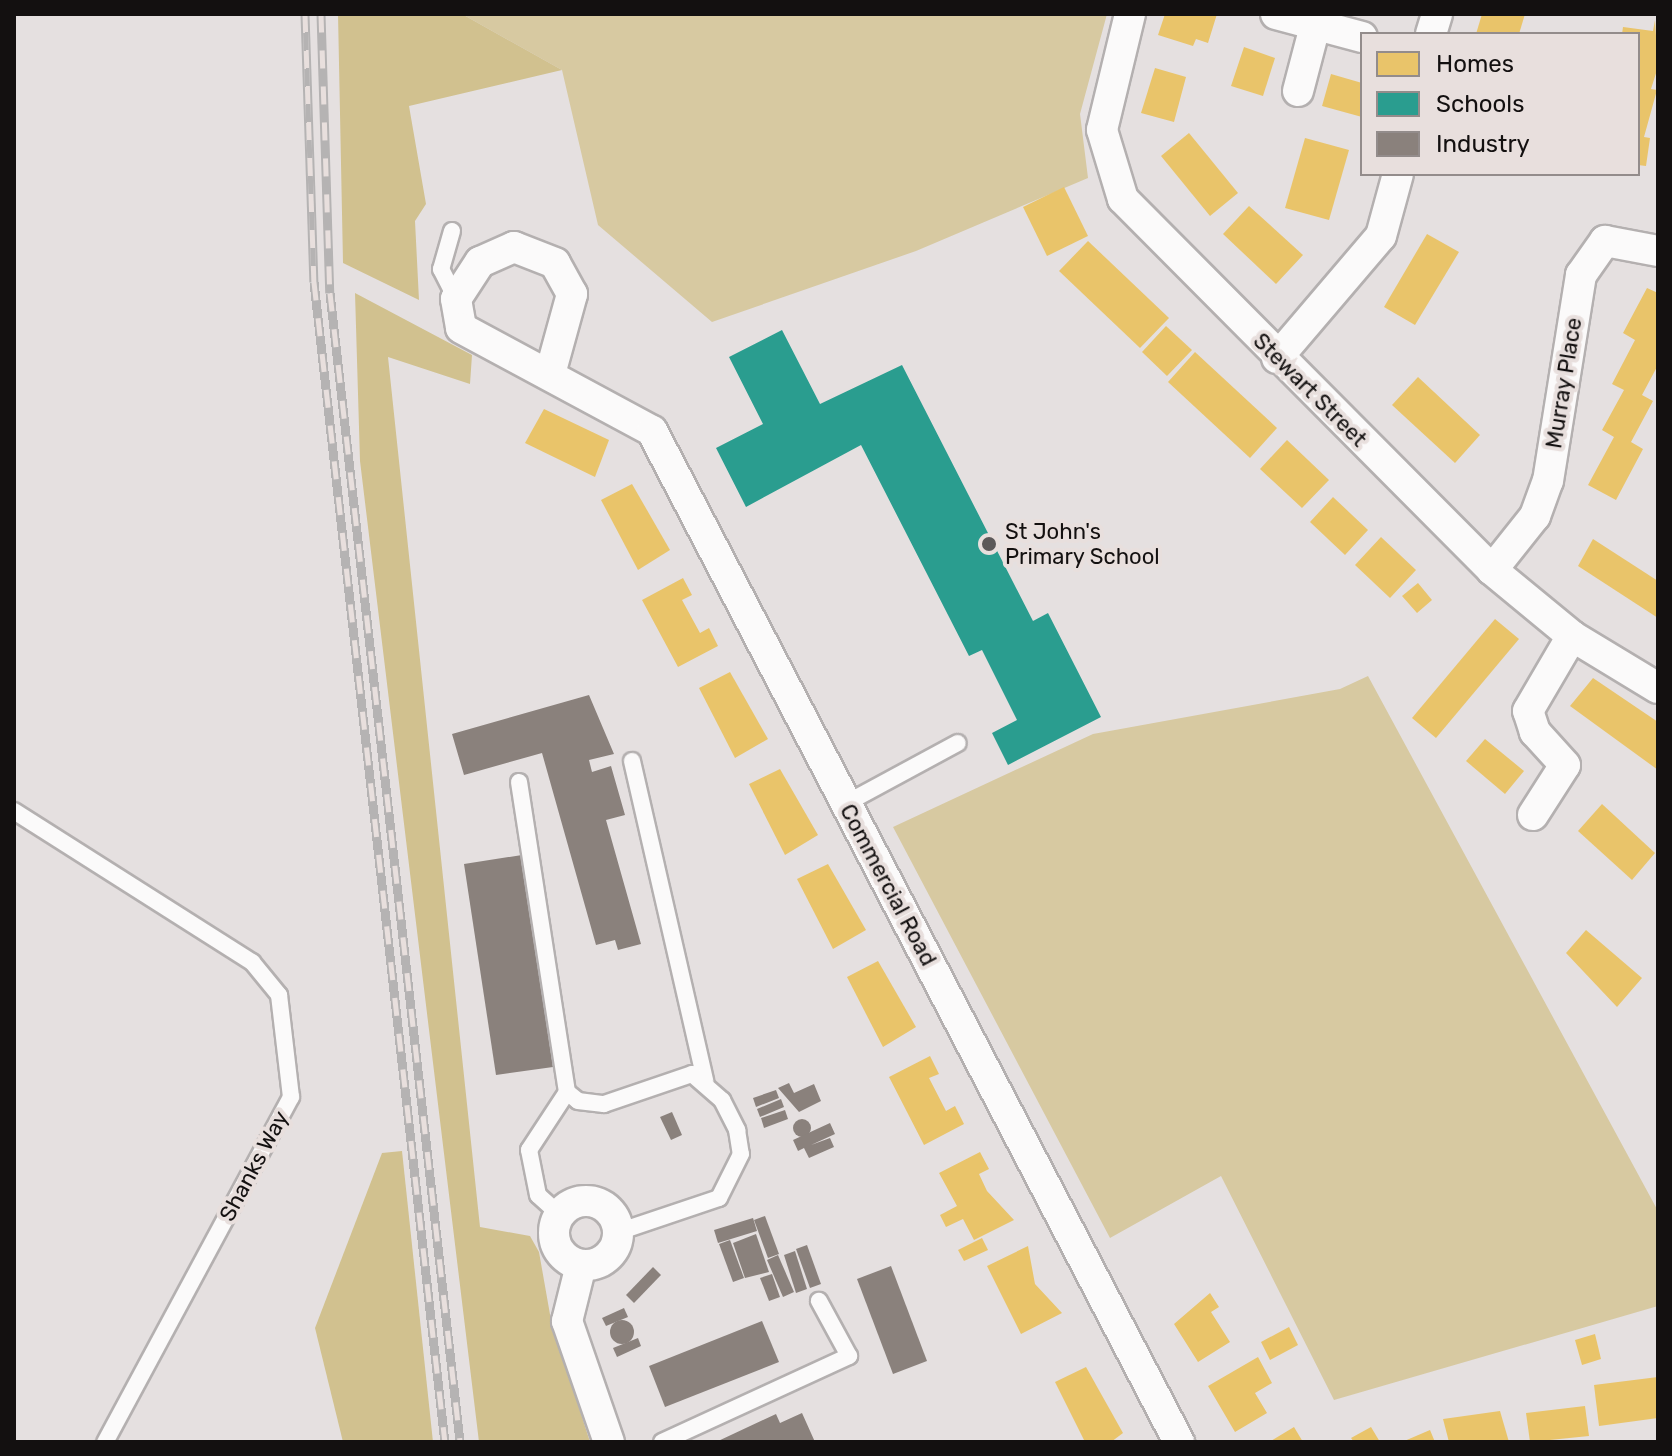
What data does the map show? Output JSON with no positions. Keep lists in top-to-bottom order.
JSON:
{
  "streets": {
    "street": ["Murray Place", "Stewart Street", "Commercial Road"],
    "lane": ["Shanks Way"]
  },
  "crossings": [
    ["Murray Place", "Stewart Street"]
  ],
  "places": ["St John's Primary School"],
  "legend": ["Homes", "Schools", "Industry"]
}
